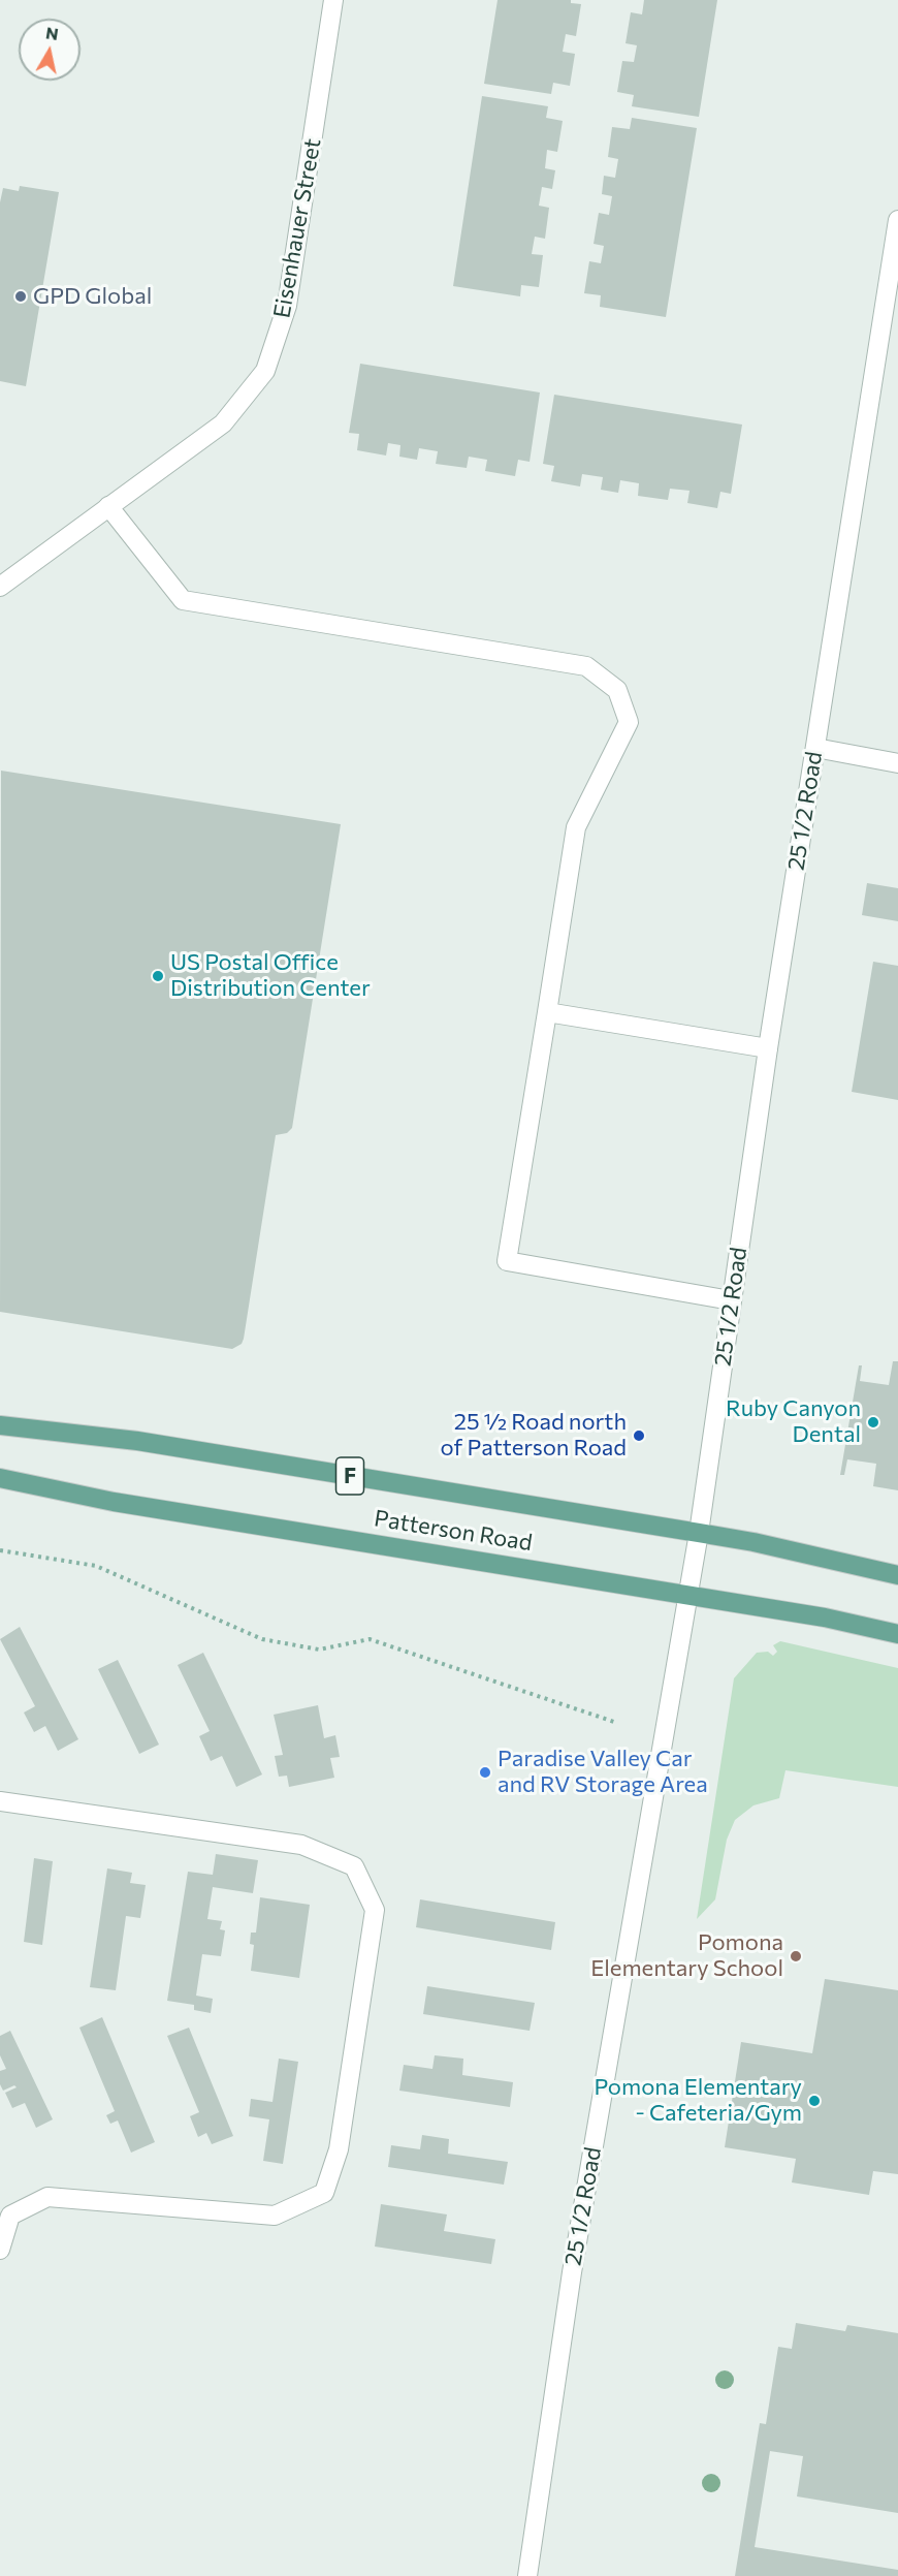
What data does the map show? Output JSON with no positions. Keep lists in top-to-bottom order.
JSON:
{
  "streets": {
    "main road": ["F", "Patterson Road"],
    "street": ["Eisenhauer Street", "25 1/2 Road"]
  },
  "crossings": [
    ["25 1/2 Road", "Patterson Road"]
  ],
  "places": [
    "GPD Global",
    "US Postal Office Distribution Center",
    "Ruby Canyon Dental",
    "25 ½ Road north of Patterson Road",
    "Paradise Valley Car and RV Storage Area",
    "Pomona Elementary School",
    "Pomona Elementary - Cafeteria/Gym"
  ],
  "north": "top"
}
